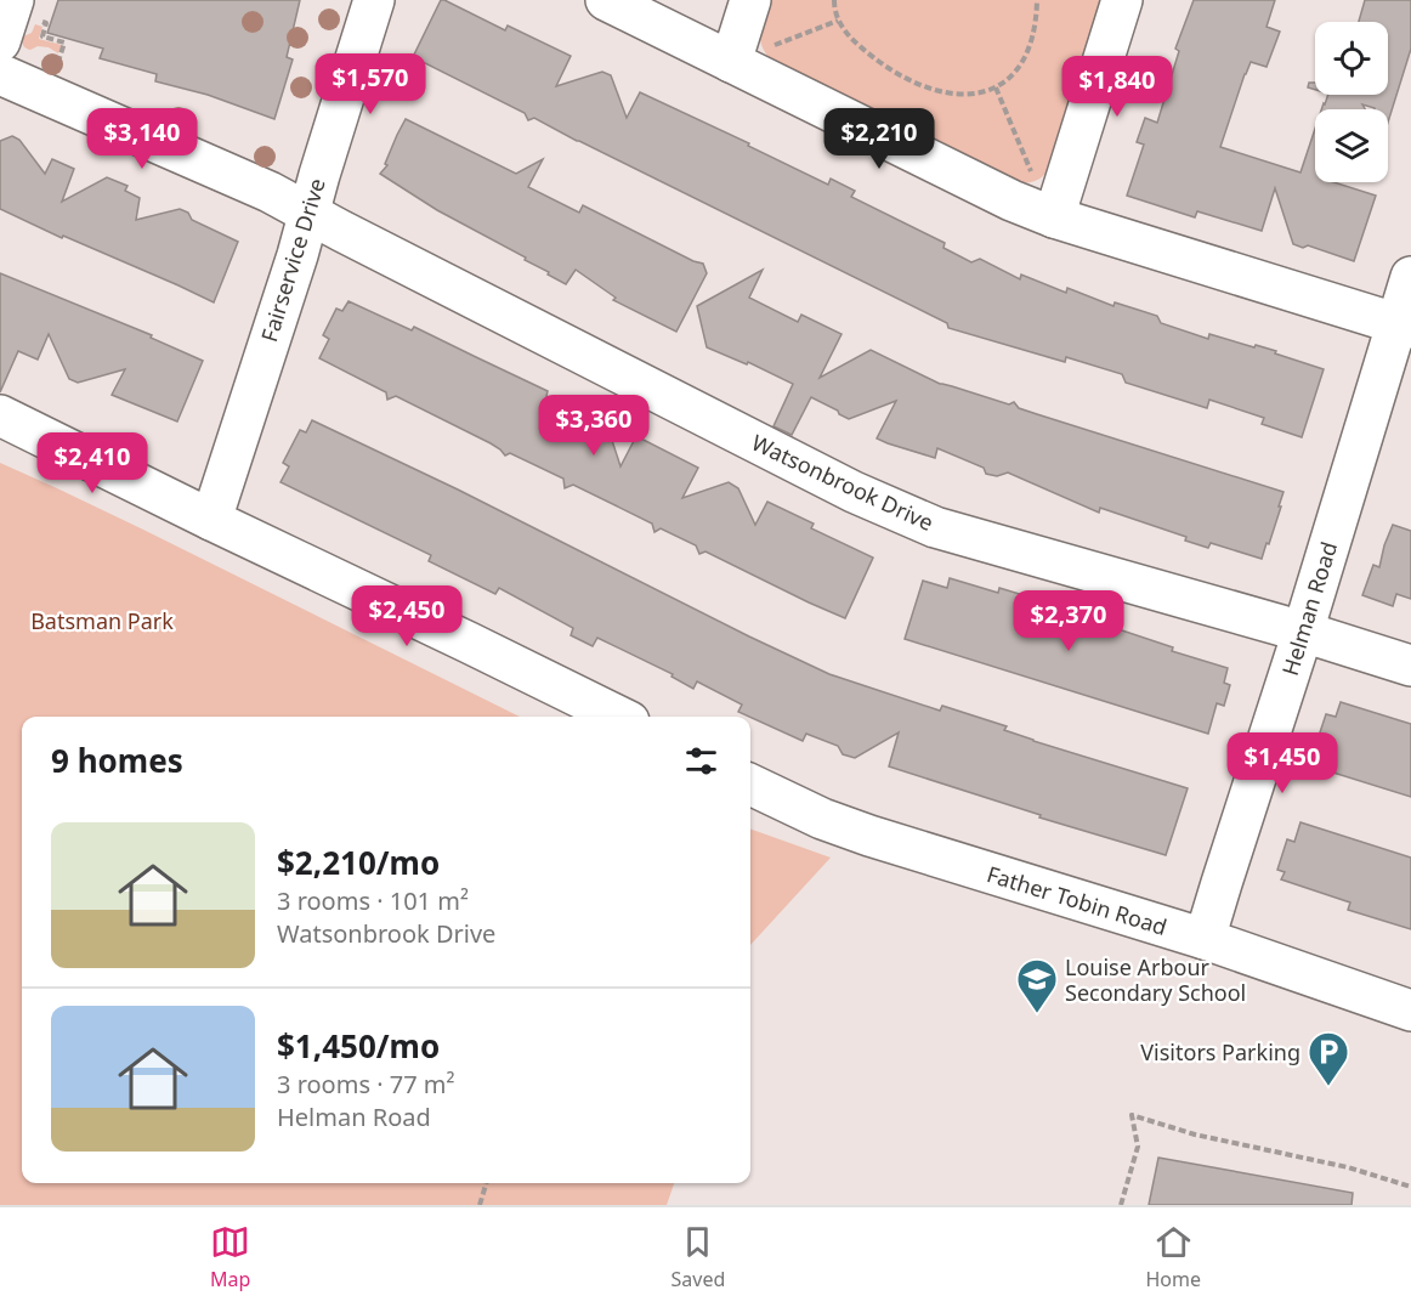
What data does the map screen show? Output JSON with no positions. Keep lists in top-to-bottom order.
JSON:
{
  "streets": {
    "street": [
      "Fairservice Drive",
      "Watsonbrook Drive",
      "Helman Road",
      "Father Tobin Road"
    ]
  },
  "crossings": [
    ["Fairservice Drive", "Watsonbrook Drive"],
    ["Watsonbrook Drive", "Helman Road"],
    ["Helman Road", "Father Tobin Road"]
  ],
  "parks": ["Batsman Park"],
  "places": {
    "school or university": ["Louise Arbour Secondary School"],
    "parking": ["Visitors Parking"]
  },
  "page": {
    "price": [
      "$1,570",
      "$1,840",
      "$3,140",
      "$2,210",
      "$3,360",
      "$2,410",
      "$2,450",
      "$2,370",
      "$1,450"
    ],
    "heading": "9 homes",
    "list": [
      {
        "name": "$2,210/mo",
        "note": "3 rooms · 101 m² · Watsonbrook Drive"
      },
      {
        "name": "$1,450/mo",
        "note": "3 rooms · 77 m² · Helman Road"
      }
    ],
    "tabs": ["Map", "Saved", "Home"]
  }
}
